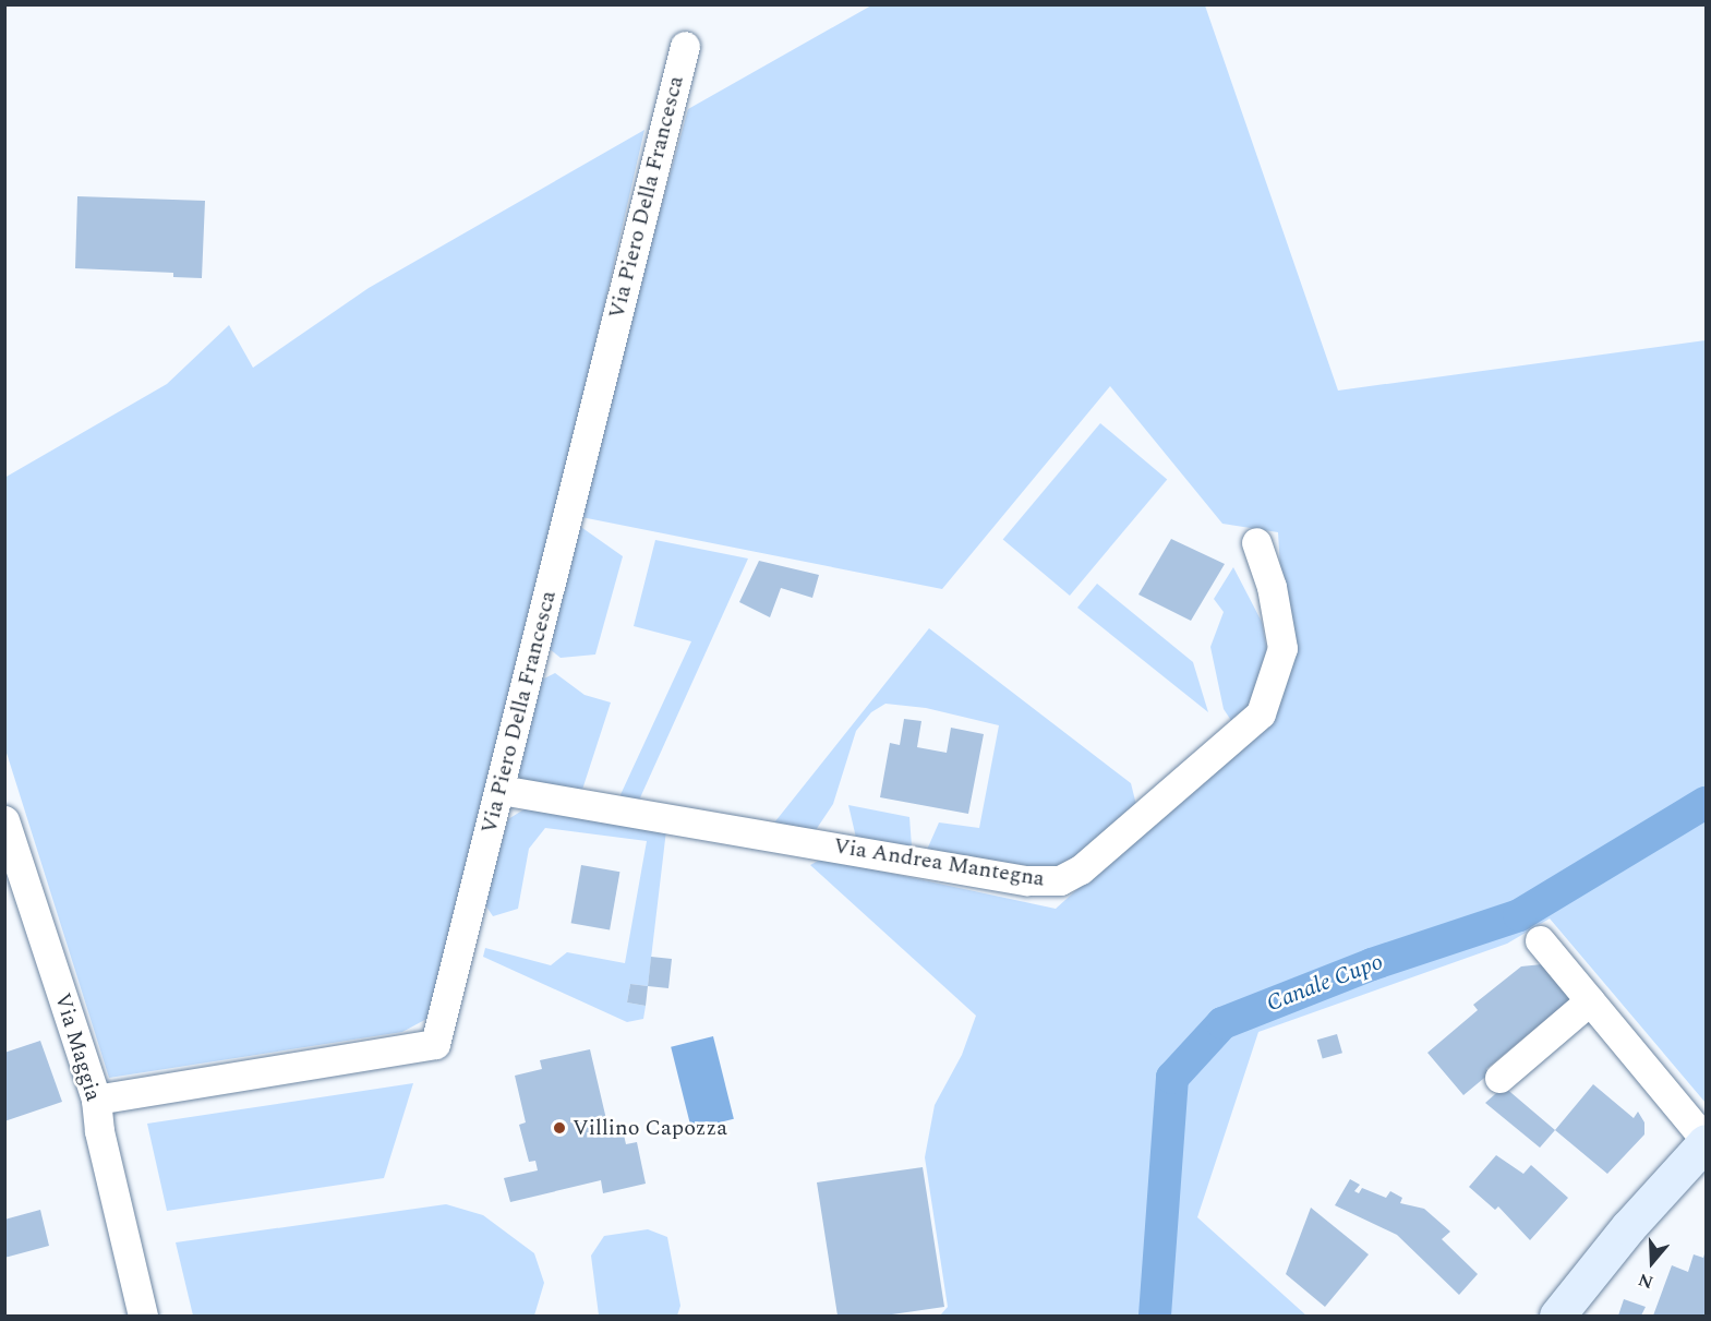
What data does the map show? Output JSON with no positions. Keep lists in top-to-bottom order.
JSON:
{
  "streets": {
    "street": ["Via Piero Della Francesca", "Via Andrea Mantegna", "Via Maggia"]
  },
  "crossings": [
    ["Via Piero Della Francesca", "Via Andrea Mantegna"],
    ["Via Piero Della Francesca", "Via Maggia"]
  ],
  "water": ["Canale Cupo"],
  "places": ["Villino Capozza"],
  "north": "bottom"
}
